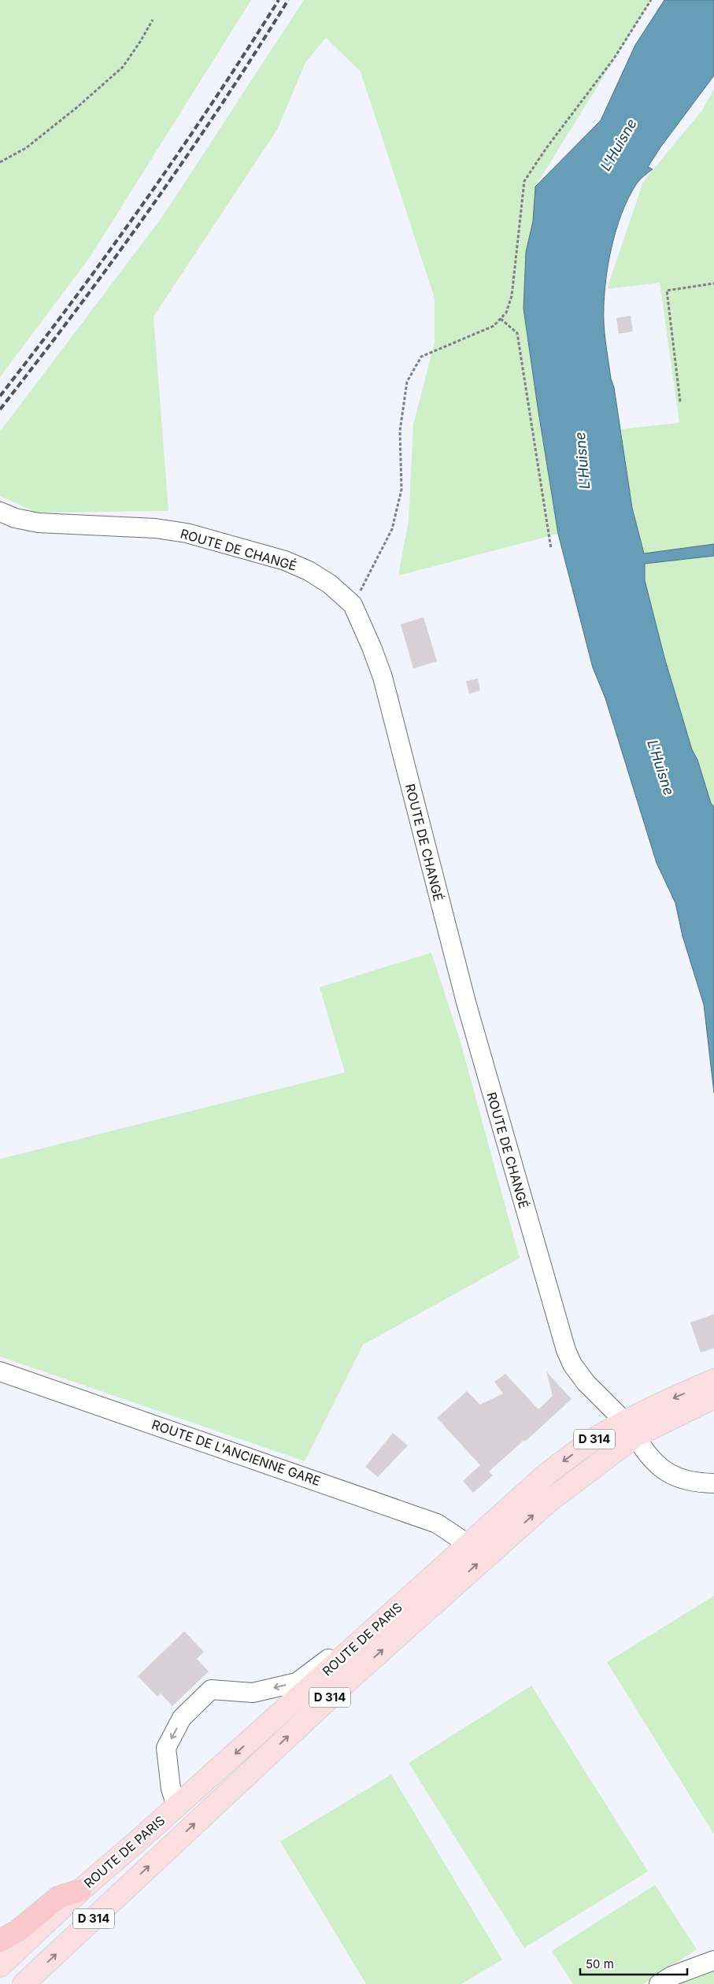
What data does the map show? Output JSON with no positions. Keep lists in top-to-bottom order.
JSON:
{
  "streets": {
    "main road": ["D 314", "ROUTE DE PARIS"],
    "street": ["ROUTE DE CHANGÉ", "ROUTE DE L'ANCIENNE GARE"]
  },
  "crossings": [
    ["ROUTE DE CHANGÉ", "ROUTE DE PARIS"],
    ["ROUTE DE L'ANCIENNE GARE", "ROUTE DE PARIS"]
  ],
  "water": ["L'Huisne"],
  "scale_bar": "50 m"
}
